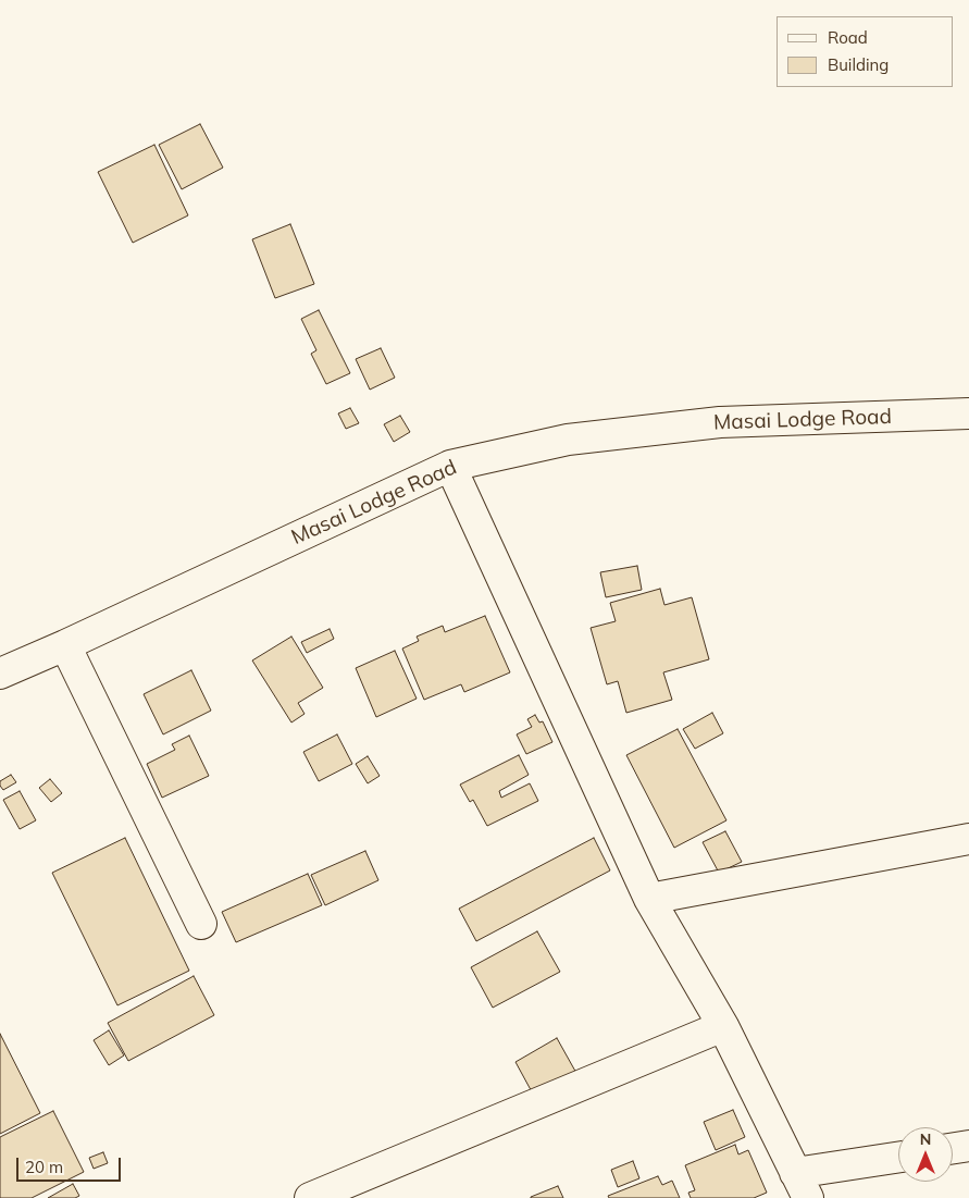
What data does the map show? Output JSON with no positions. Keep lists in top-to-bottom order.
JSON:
{
  "streets": {
    "street": ["Masai Lodge Road"]
  },
  "legend": ["Road", "Building"],
  "scale_bar": "20 m",
  "north": "top"
}
